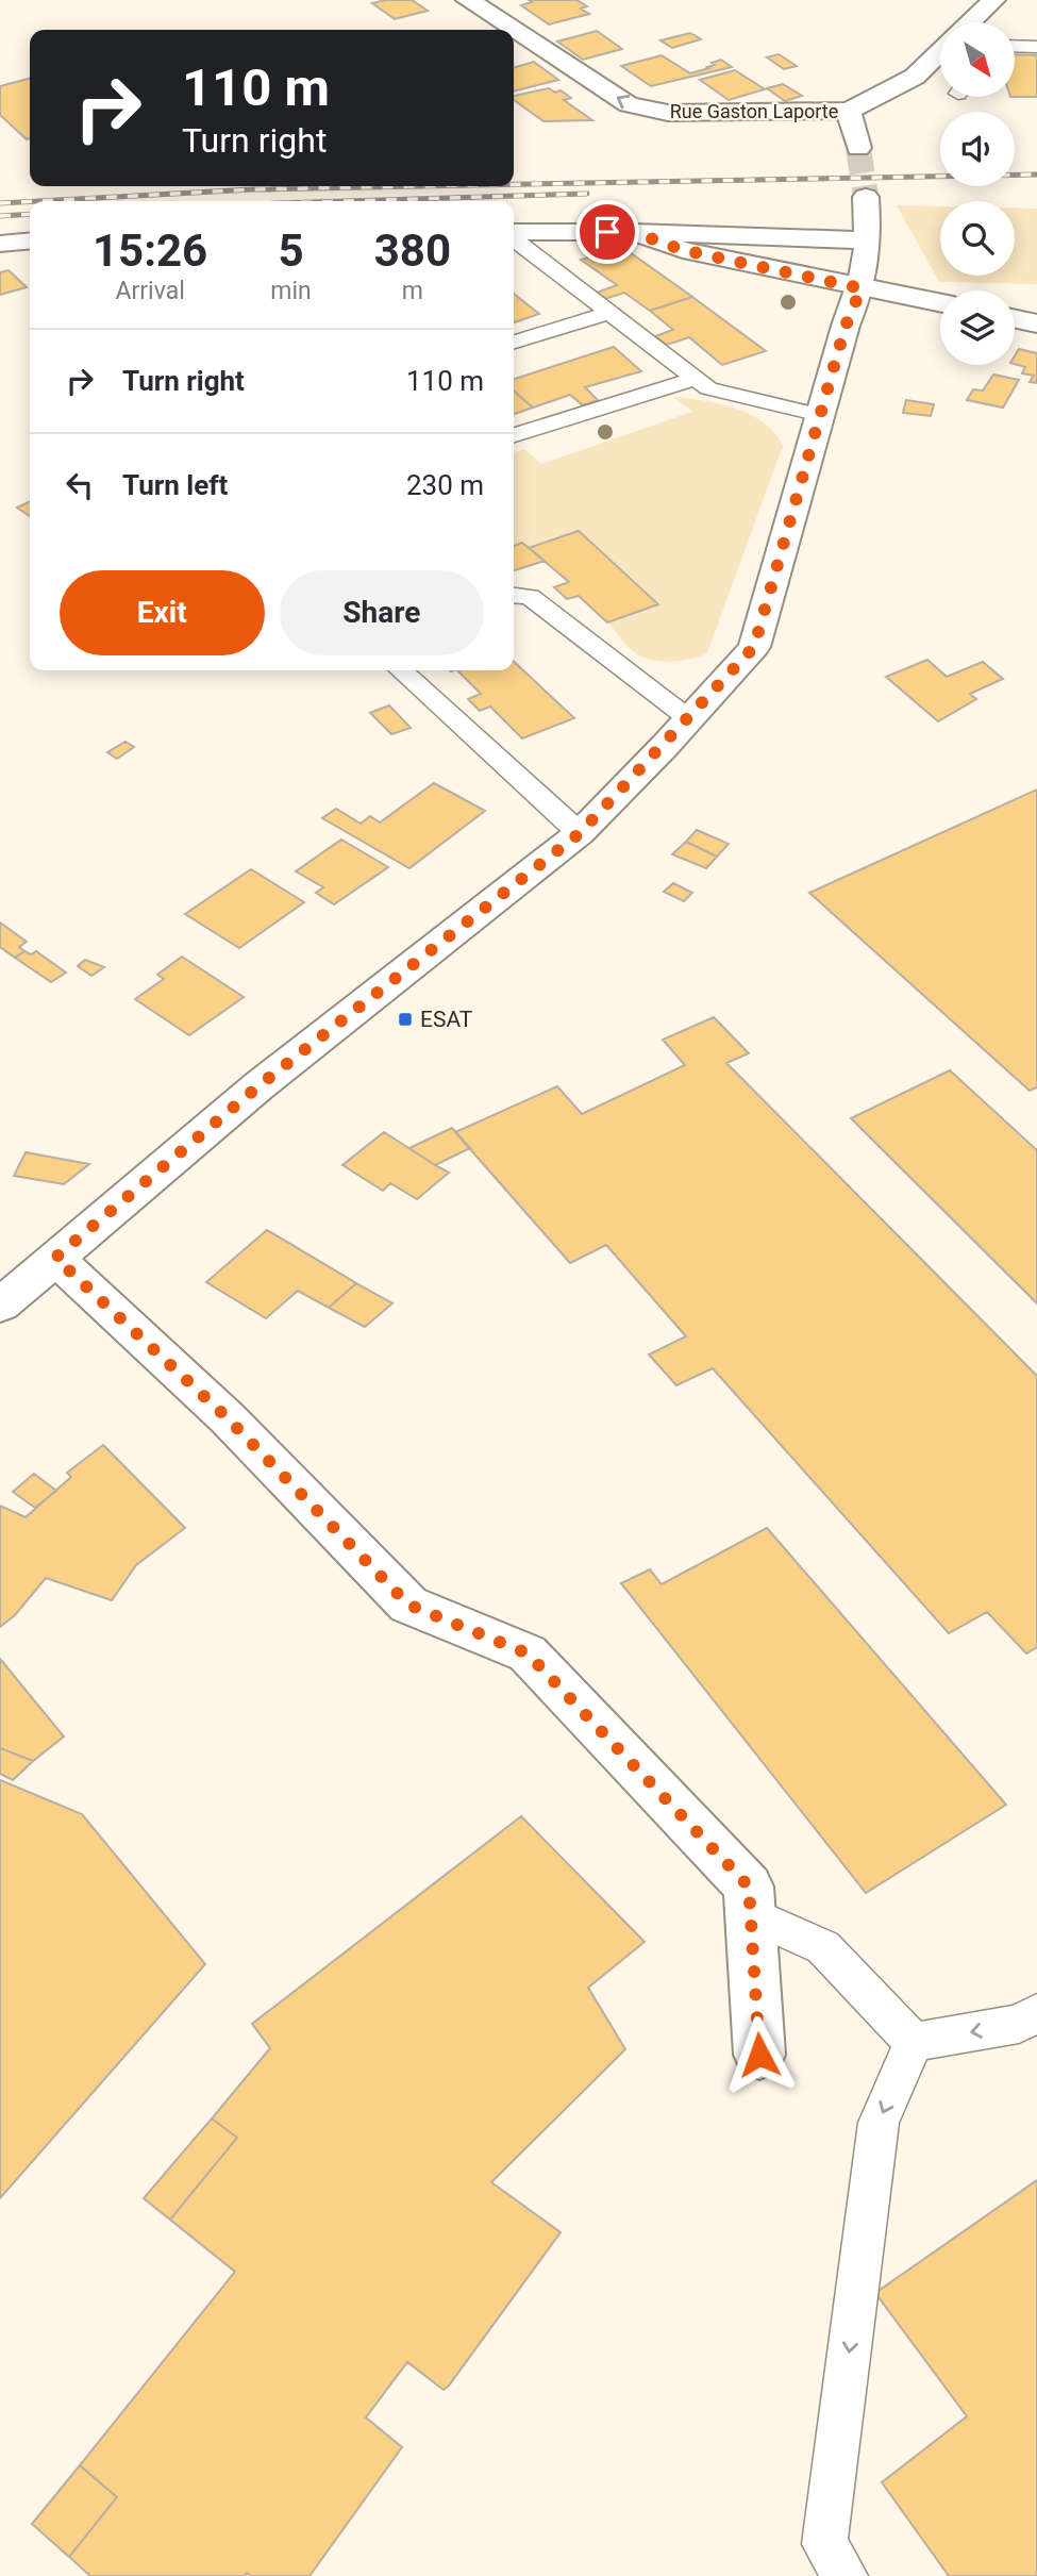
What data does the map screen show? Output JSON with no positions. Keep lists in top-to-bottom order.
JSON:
{
  "streets": {
    "street": ["Rue Gaston Laporte"]
  },
  "places": {
    "transit": ["ESAT"]
  },
  "north": "bottom right",
  "page": {
    "turn": ["110 m", "Turn right"],
    "eta": [
      "15:26",
      "Arrival",
      "5",
      "min",
      "380",
      "m"
    ],
    "list": [
      {
        "name": "Turn right",
        "value": "110 m"
      },
      {
        "name": "Turn left",
        "value": "230 m"
      }
    ],
    "buttons": ["Exit", "Share"]
  }
}
